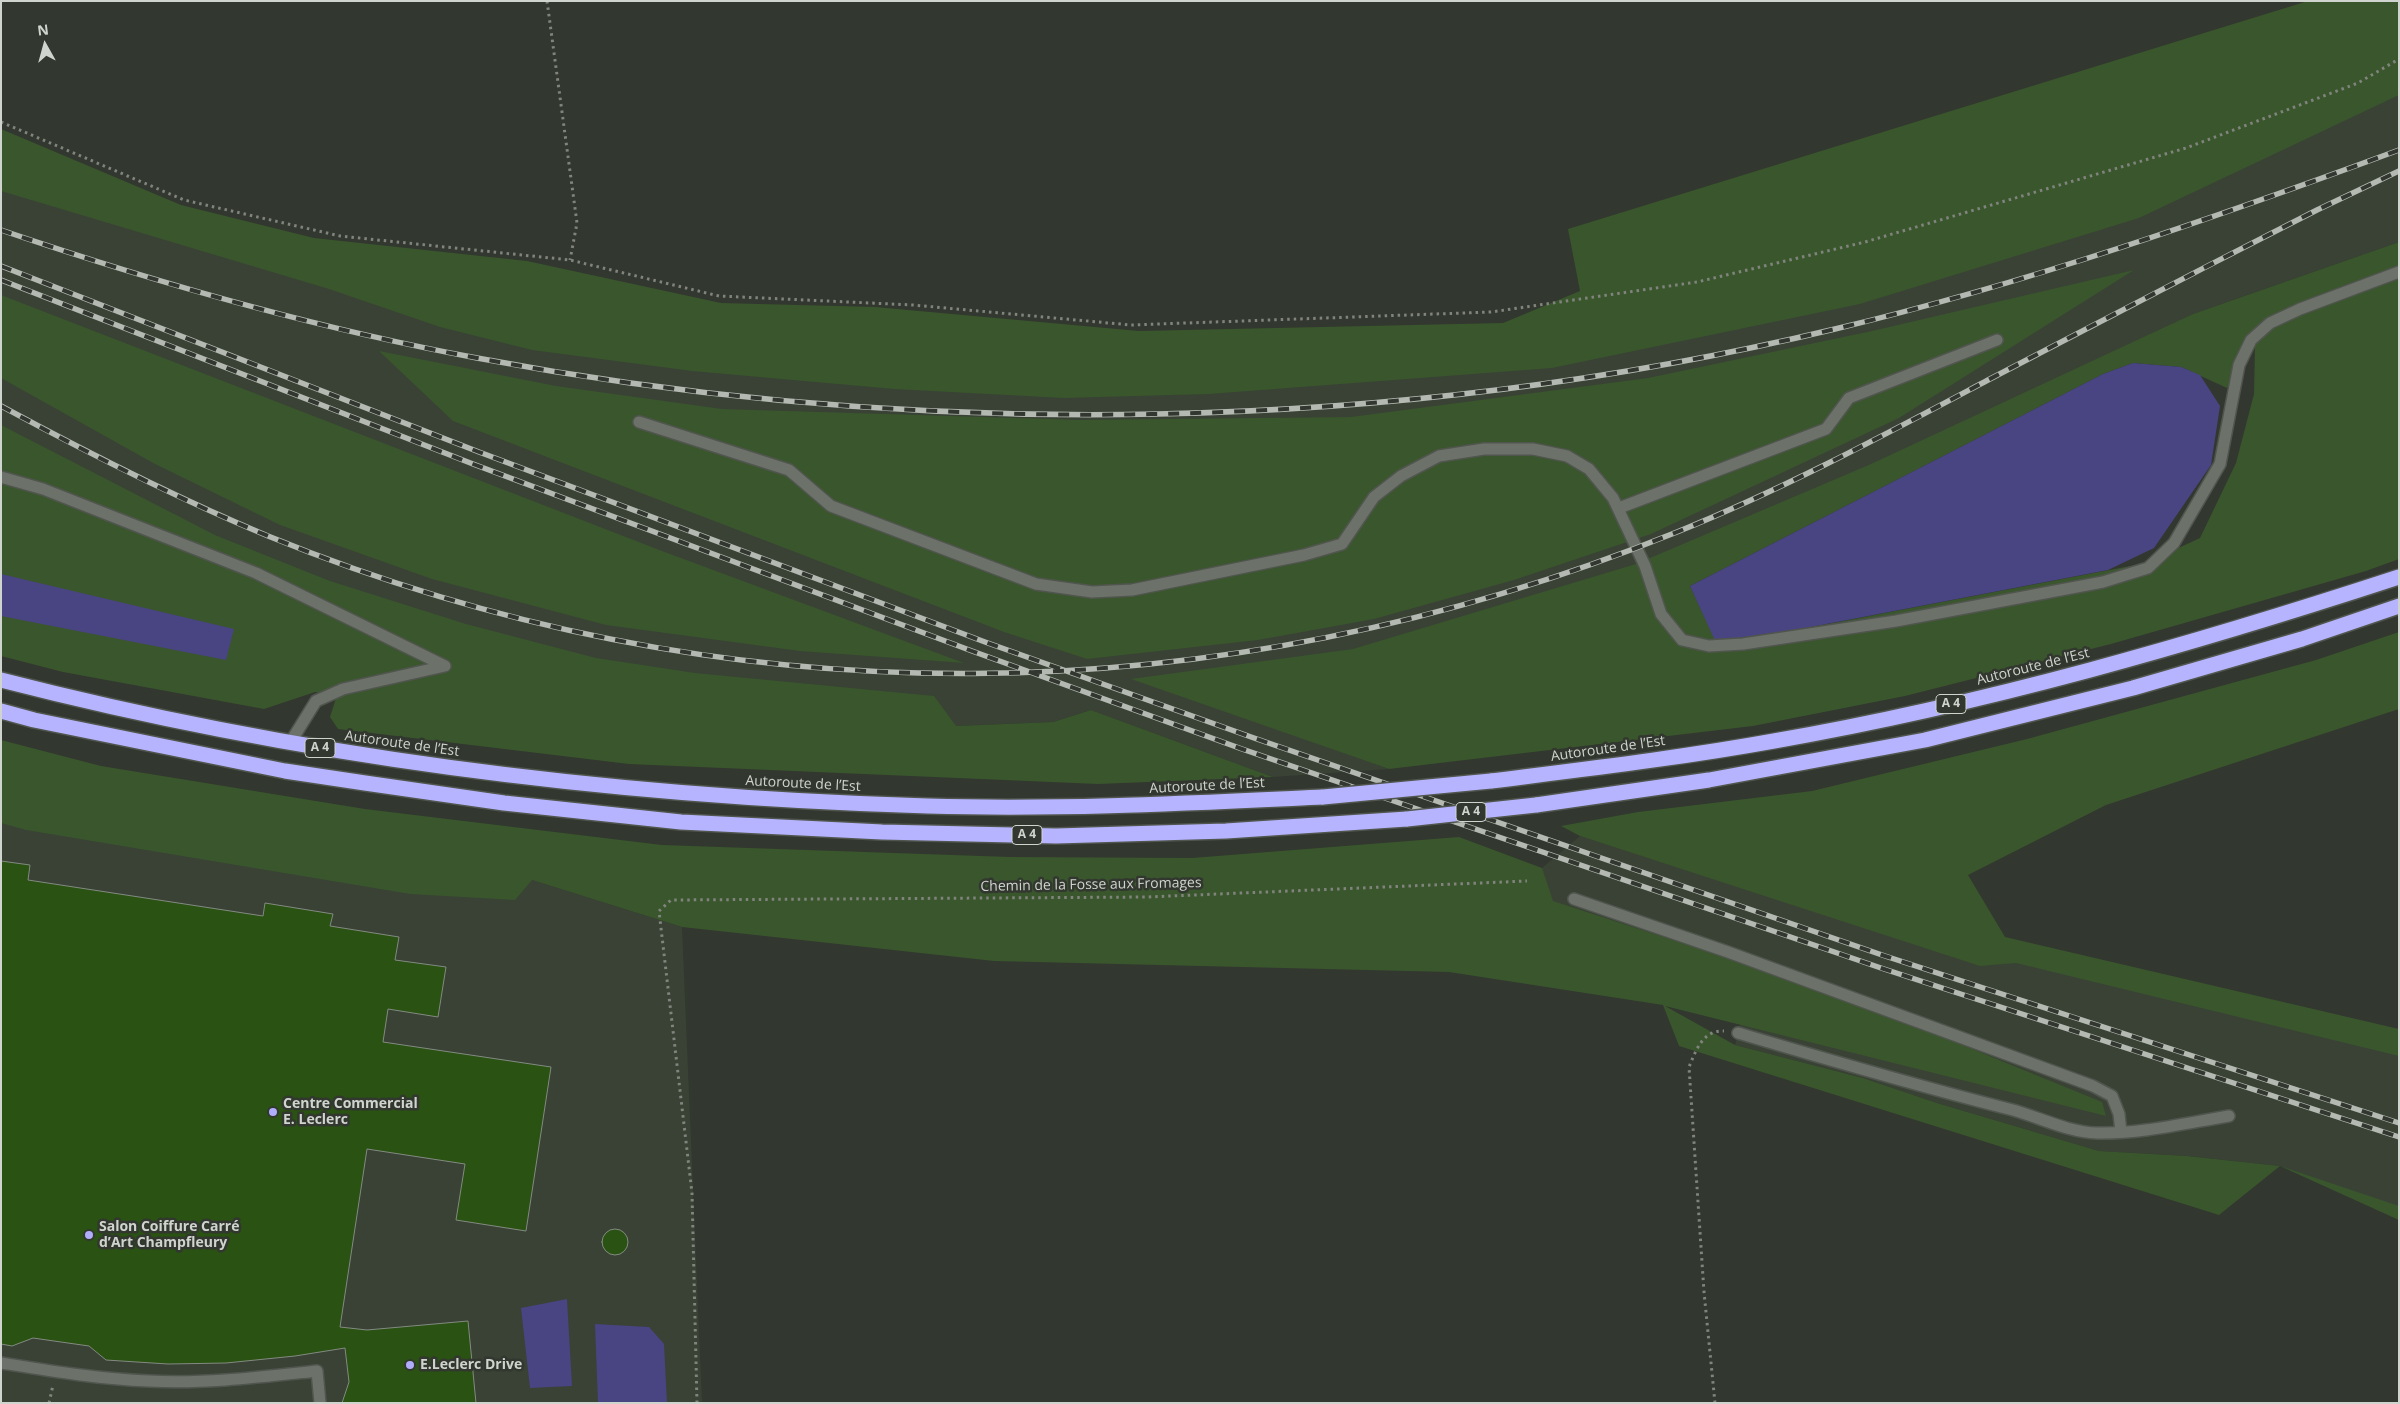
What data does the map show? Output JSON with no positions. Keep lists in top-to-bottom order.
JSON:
{
  "streets": {
    "highway": ["Autoroute de l’Est", "A 4"],
    "path": ["Chemin de la Fosse aux Fromages"]
  },
  "places": ["Centre Commercial E. Leclerc", "Salon Coiffure Carré d’Art Champfleury", "E.Leclerc Drive"],
  "north": "top"
}
